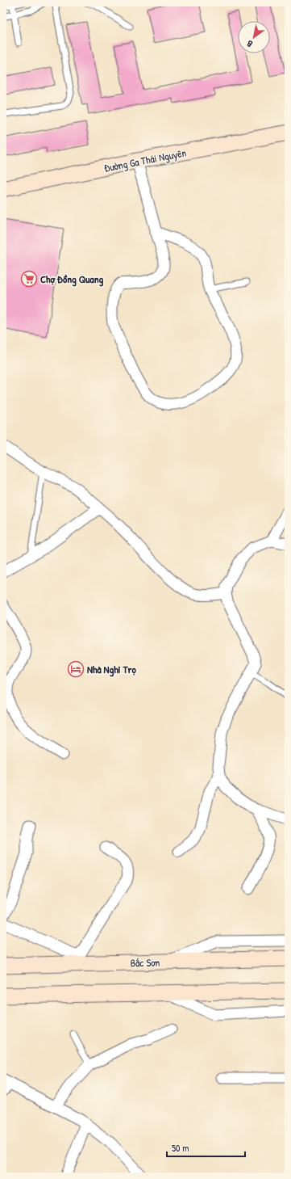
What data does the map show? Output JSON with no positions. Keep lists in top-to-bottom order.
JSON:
{
  "streets": {
    "main road": ["Đường Ga Thái Nguyên", "Bắc Sơn"]
  },
  "places": {
    "supermarket": ["Chợ Đồng Quang"],
    "hotel": ["Nhà Nghỉ Trọ"]
  },
  "scale_bar": "50 m",
  "north": "bottom left"
}
